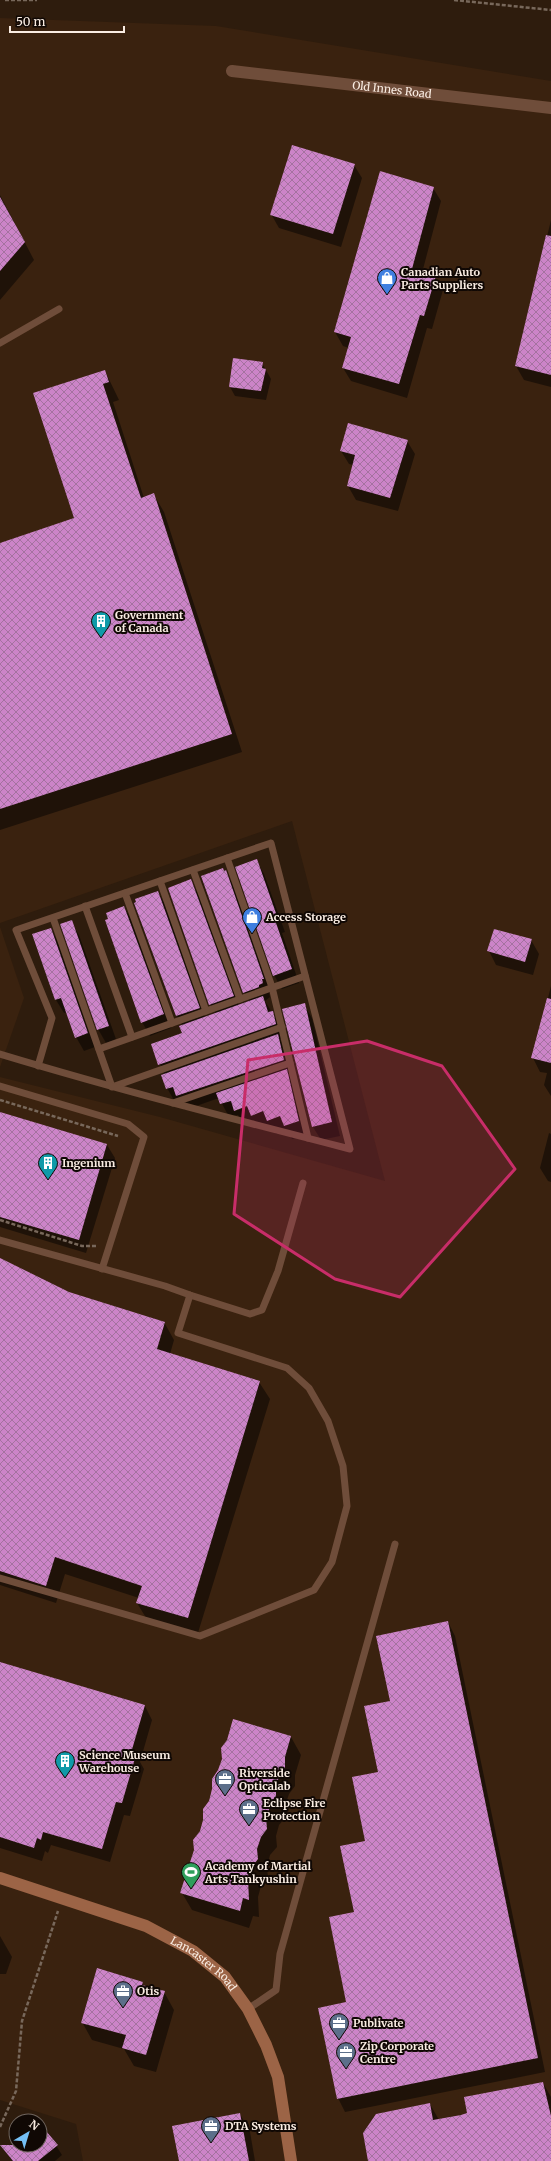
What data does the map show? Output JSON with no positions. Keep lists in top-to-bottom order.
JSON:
{
  "streets": {
    "street": ["Old Innes Road", "Lancaster Road"]
  },
  "places": {
    "shop": ["Canadian Auto Parts Suppliers", "Access Storage"],
    "building": ["Government of Canada", "Ingenium", "Science Museum Warehouse"],
    "office": [
      "Riverside Opticalab",
      "Eclipse Fire Protection",
      "Otis",
      "Publivate",
      "Zip Corporate Centre",
      "DTA Systems"
    ],
    "sports": ["Academy of Martial Arts Tankyushin"]
  },
  "scale_bar": "50 m",
  "north": "top right"
}
